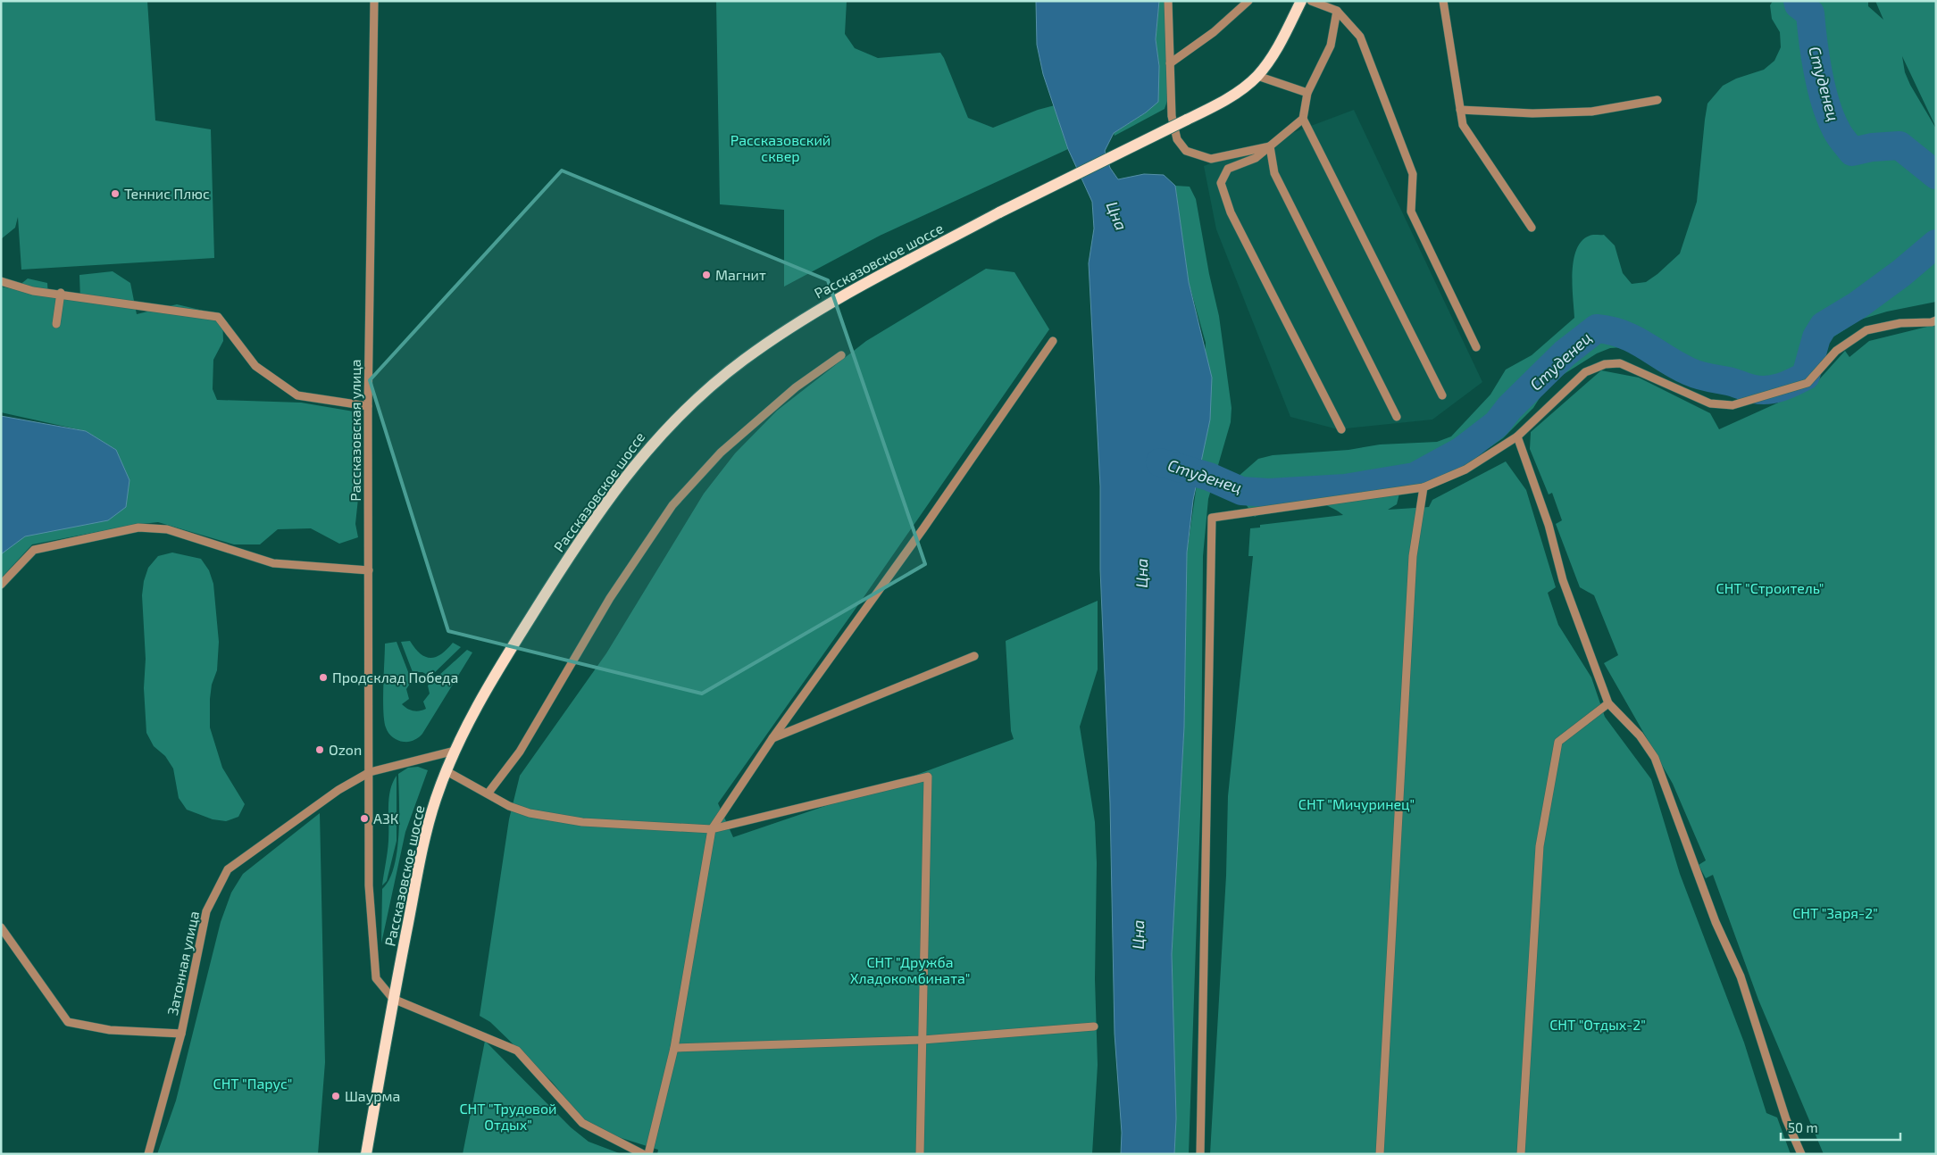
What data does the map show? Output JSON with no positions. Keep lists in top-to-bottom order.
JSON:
{
  "streets": {
    "main road": ["Рассказовское шоссе"],
    "street": ["Рассказовская улица", "Затонная улица"]
  },
  "crossings": [
    ["Рассказовское шоссе", "Рассказовская улица"],
    ["Рассказовская улица", "Затонная улица"]
  ],
  "water": ["Студенец", "Цна"],
  "parks": [
    "Рассказовский сквер",
    "СНТ \"Строитель\"",
    "СНТ \"Мичуринец\"",
    "СНТ \"Заря-2\"",
    "СНТ \"Дружба Хладокомбината\"",
    "СНТ \"Отдых-2\"",
    "СНТ \"Парус\"",
    "СНТ \"Трудовой Отдых\""
  ],
  "places": [
    "Теннис Плюс",
    "Магнит",
    "Продсклад Победа",
    "Ozon",
    "АЗК",
    "Шаурма"
  ],
  "scale_bar": "50 m"
}
